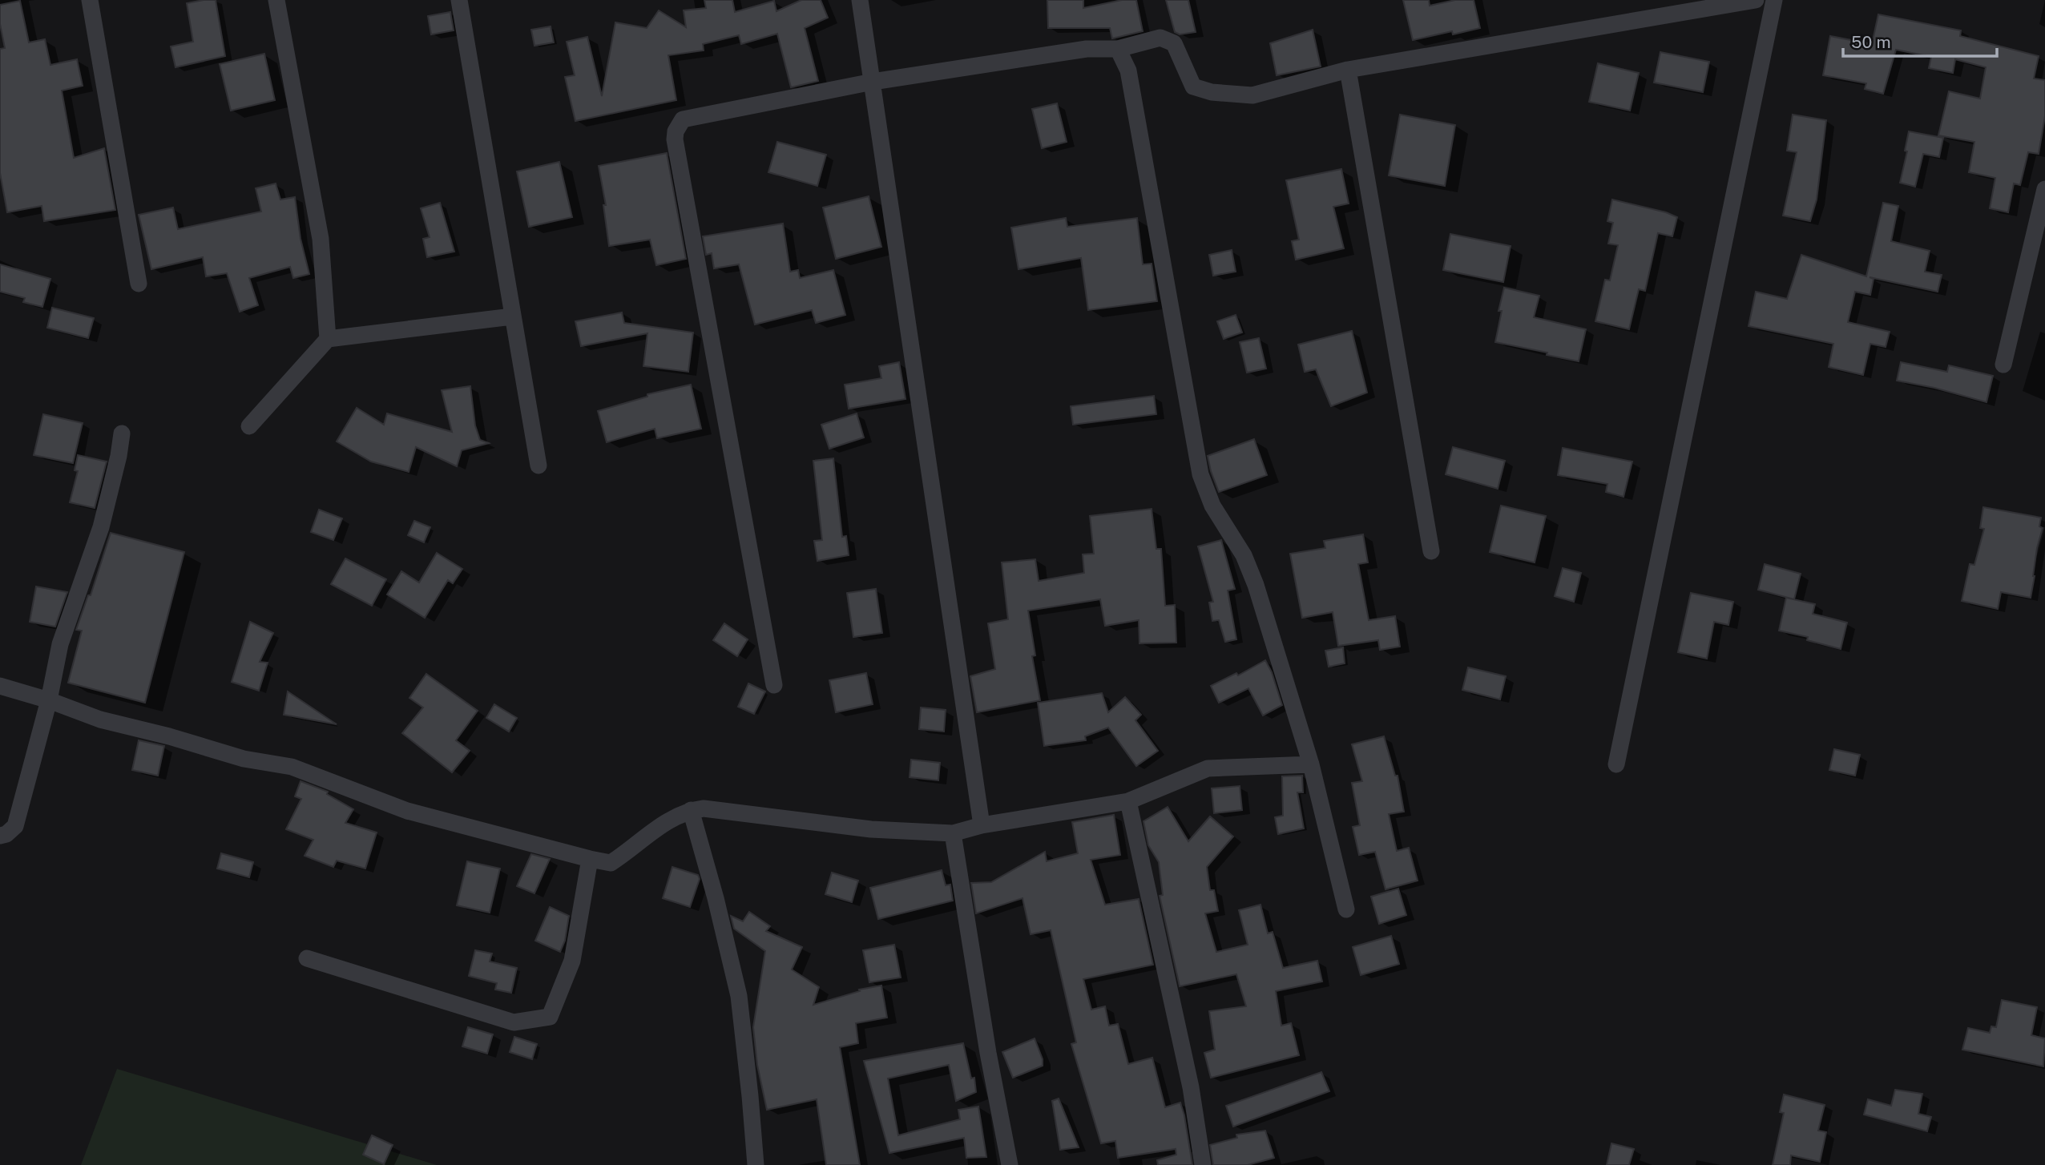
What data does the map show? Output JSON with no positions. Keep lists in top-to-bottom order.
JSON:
{
  "scale_bar": "50 m"
}
